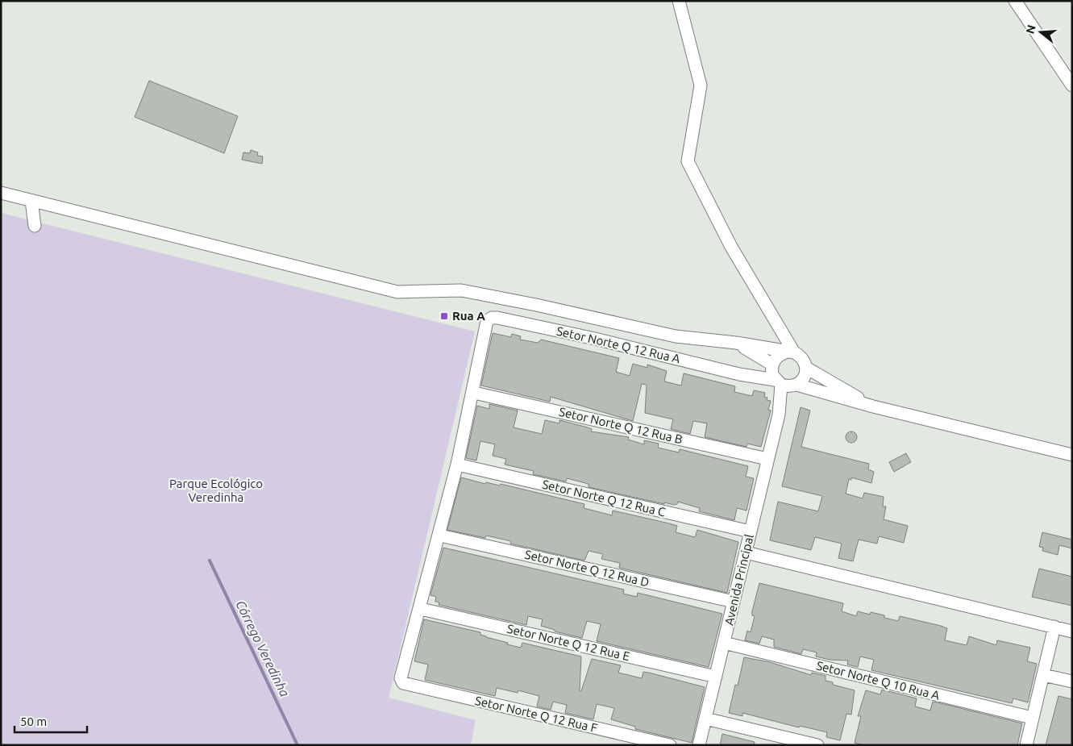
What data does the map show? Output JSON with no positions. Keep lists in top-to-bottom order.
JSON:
{
  "streets": {
    "street": [
      "Setor Norte Q 12 Rua A",
      "Setor Norte Q 12 Rua B",
      "Setor Norte Q 12 Rua C",
      "Setor Norte Q 12 Rua D",
      "Avenida Principal",
      "Setor Norte Q 12 Rua E",
      "Setor Norte Q 10 Rua A",
      "Setor Norte Q 12 Rua F"
    ]
  },
  "crossings": [
    ["Setor Norte Q 12 Rua A", "Setor Norte Q 12 Rua B"],
    ["Setor Norte Q 12 Rua A", "Avenida Principal"],
    ["Setor Norte Q 12 Rua B", "Avenida Principal"],
    ["Setor Norte Q 12 Rua C", "Avenida Principal"],
    ["Setor Norte Q 12 Rua D", "Avenida Principal"],
    ["Avenida Principal", "Setor Norte Q 12 Rua E"],
    ["Avenida Principal", "Setor Norte Q 10 Rua A"],
    ["Setor Norte Q 12 Rua E", "Setor Norte Q 12 Rua F"]
  ],
  "water": ["Córrego Veredinha"],
  "parks": ["Parque Ecológico Veredinha"],
  "places": {
    "transit": ["Rua A"]
  },
  "scale_bar": "50 m",
  "north": "left"
}
